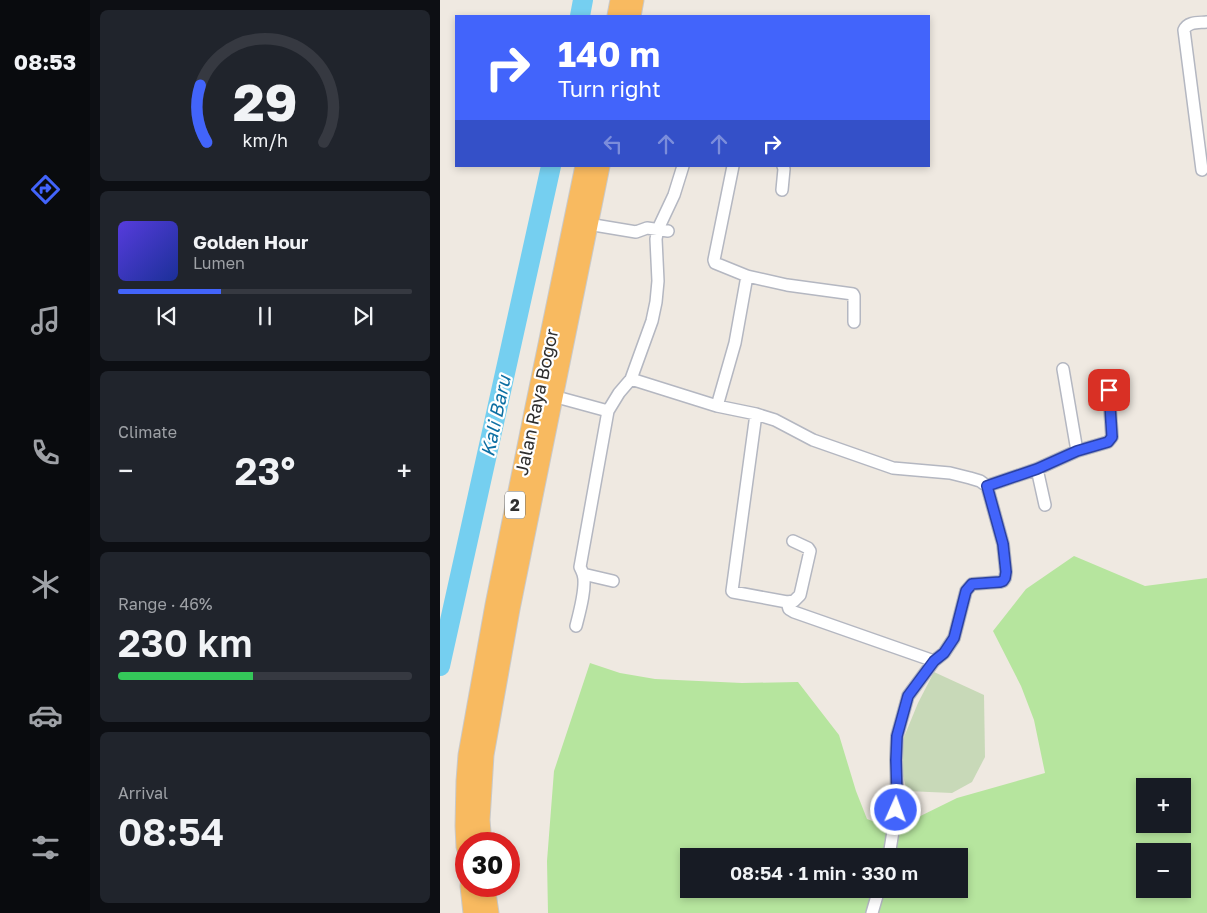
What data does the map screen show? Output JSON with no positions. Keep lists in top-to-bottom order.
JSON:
{
  "streets": {
    "highway": ["Jalan Raya Bogor", "2"]
  },
  "water": ["Kali Baru"],
  "page": {
    "tabs": "08:53",
    "turn": ["140 m", "Turn right"],
    "song": ["Golden Hour", "Lumen"],
    "tile": [
      "Climate",
      ["Range · 46%", "230 km"],
      ["Arrival", "08:54"]
    ],
    "heat": ["−", "23°", "+"],
    "map_buttons": ["+", "−"],
    "limit": "30",
    "trip": "08:54 · 1 min · 330 m",
    "gauge": ["29", "km/h"]
  }
}
